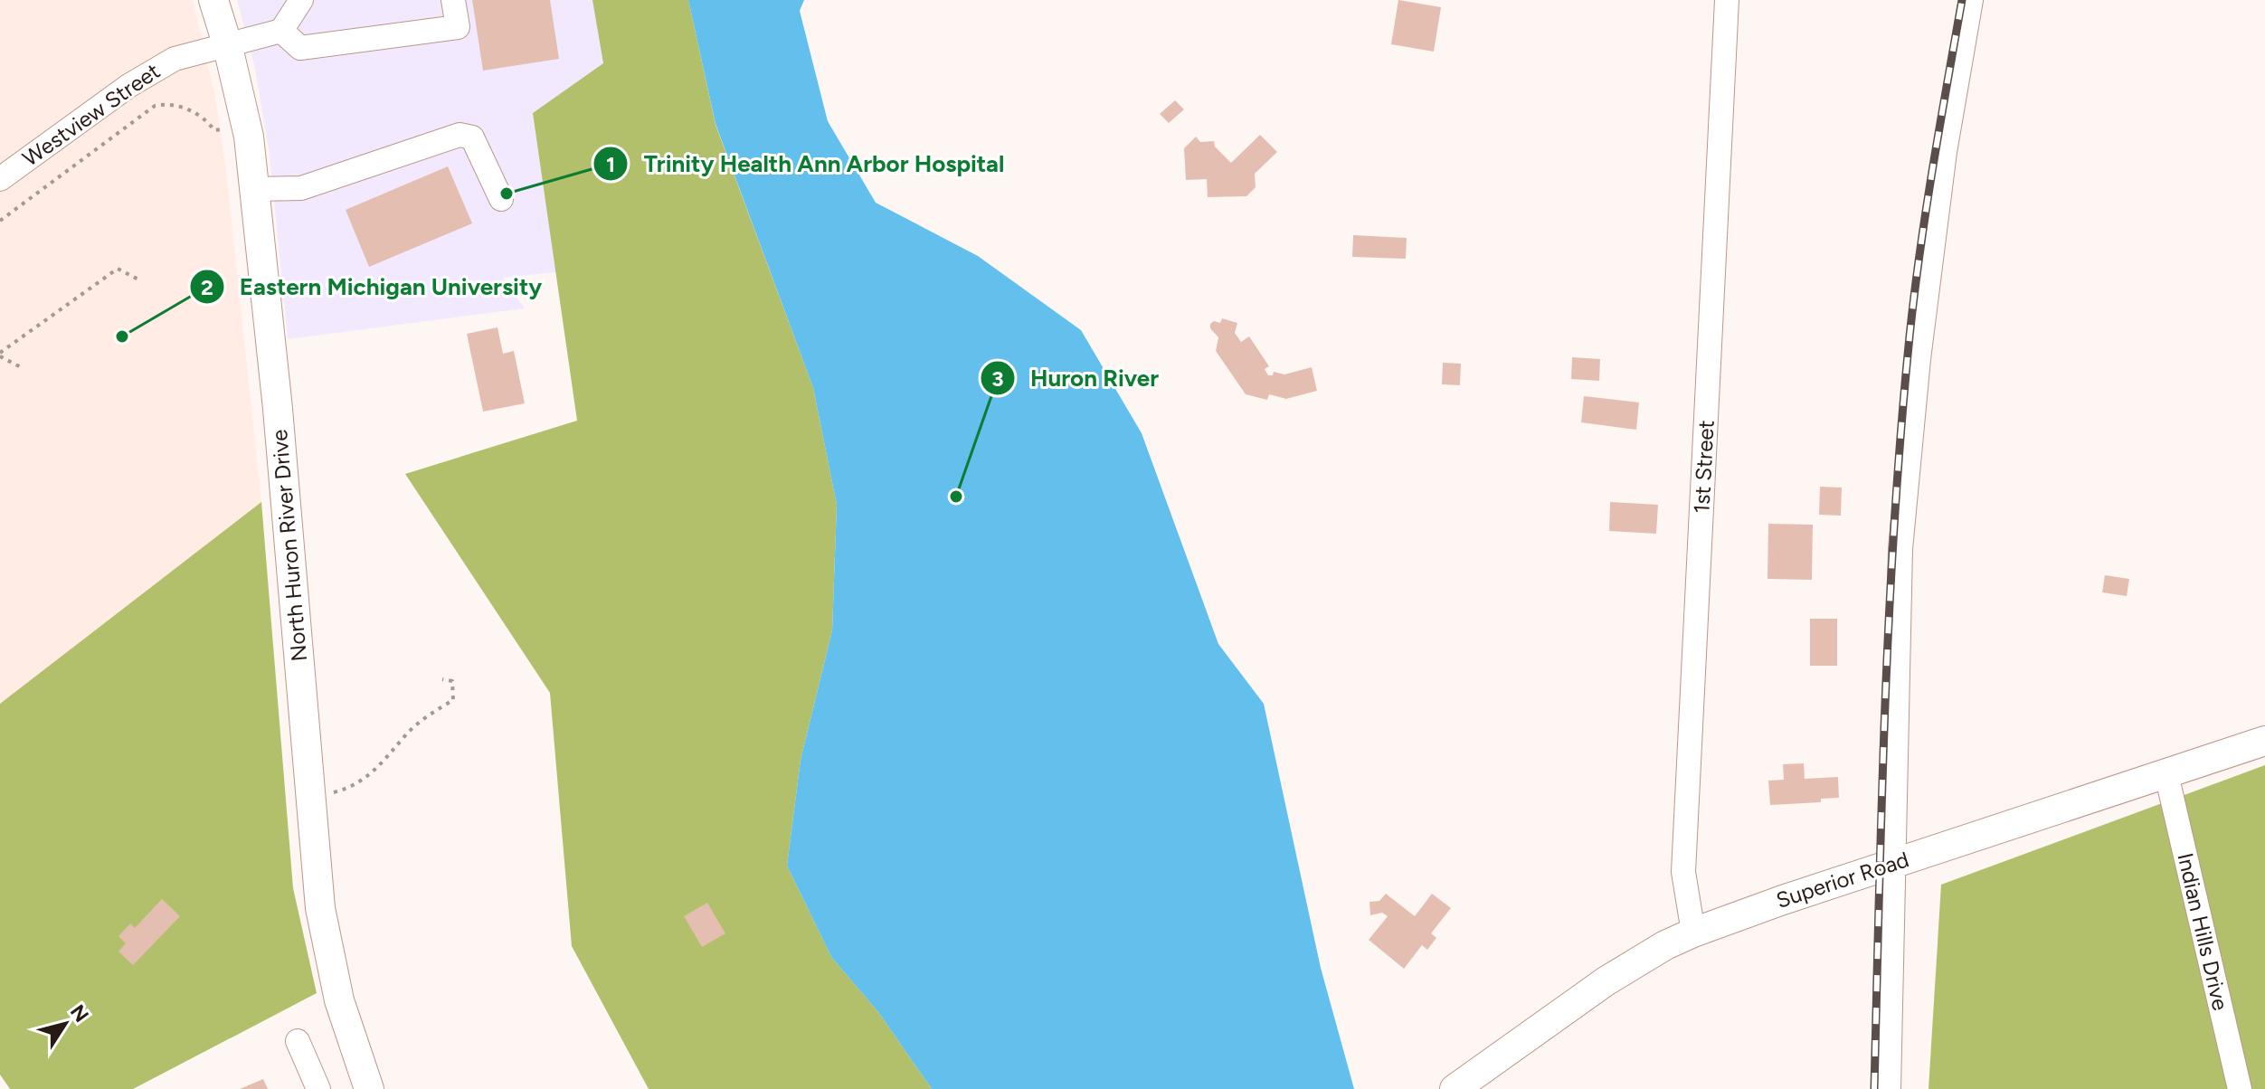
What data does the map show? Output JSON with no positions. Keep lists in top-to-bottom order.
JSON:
{
  "streets": {
    "main road": ["North Huron River Drive", "Superior Road"],
    "street": ["Westview Street", "1st Street", "Indian Hills Drive"]
  },
  "crossings": [
    ["Westview Street", "North Huron River Drive"],
    ["1st Street", "Superior Road"],
    ["Superior Road", "Indian Hills Drive"]
  ],
  "places": ["Trinity Health Ann Arbor Hospital", "Eastern Michigan University", "Huron River"],
  "north": "top right"
}
